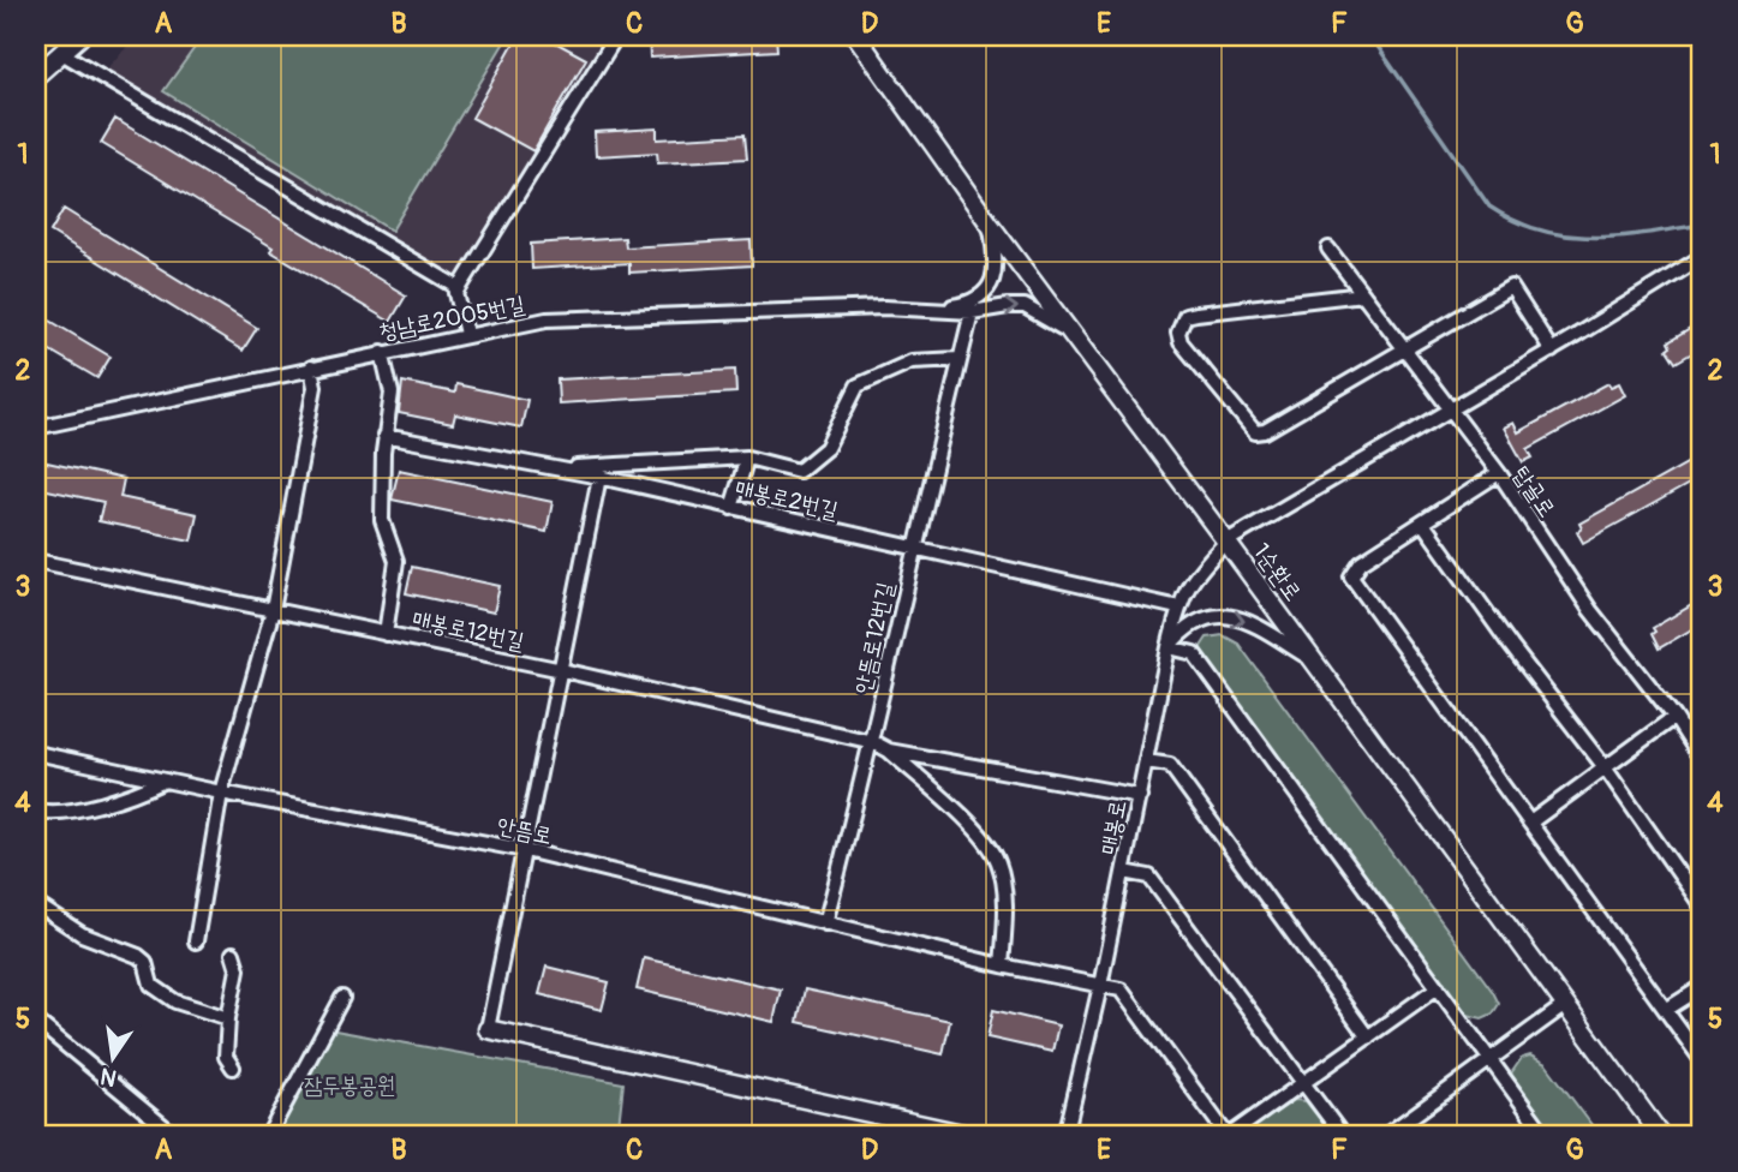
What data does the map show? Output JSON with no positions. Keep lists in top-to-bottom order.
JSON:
{
  "streets": {
    "main road": ["1순환로"],
    "street": [
      "청남로2005번길",
      "탑골로",
      "매봉로2번길",
      "매봉로12번길",
      "안뜸로12번길",
      "매봉로",
      "안뜸로"
    ]
  },
  "crossings": [
    ["청남로2005번길", "1순환로"],
    ["청남로2005번길", "안뜸로12번길"],
    ["탑골로", "매봉로"],
    ["매봉로2번길", "안뜸로12번길"],
    ["매봉로2번길", "매봉로"],
    ["1순환로", "매봉로"],
    ["매봉로12번길", "안뜸로12번길"],
    ["매봉로12번길", "매봉로"],
    ["매봉로12번길", "안뜸로"],
    ["안뜸로12번길", "안뜸로"],
    ["매봉로", "안뜸로"]
  ],
  "parks": ["잠두봉공원"],
  "north": "bottom",
  "grid": {
    "columns": [
      "A",
      "B",
      "C",
      "D",
      "E",
      "F",
      "G"
    ],
    "rows": [
      "1",
      "2",
      "3",
      "4",
      "5"
    ]
  }
}
